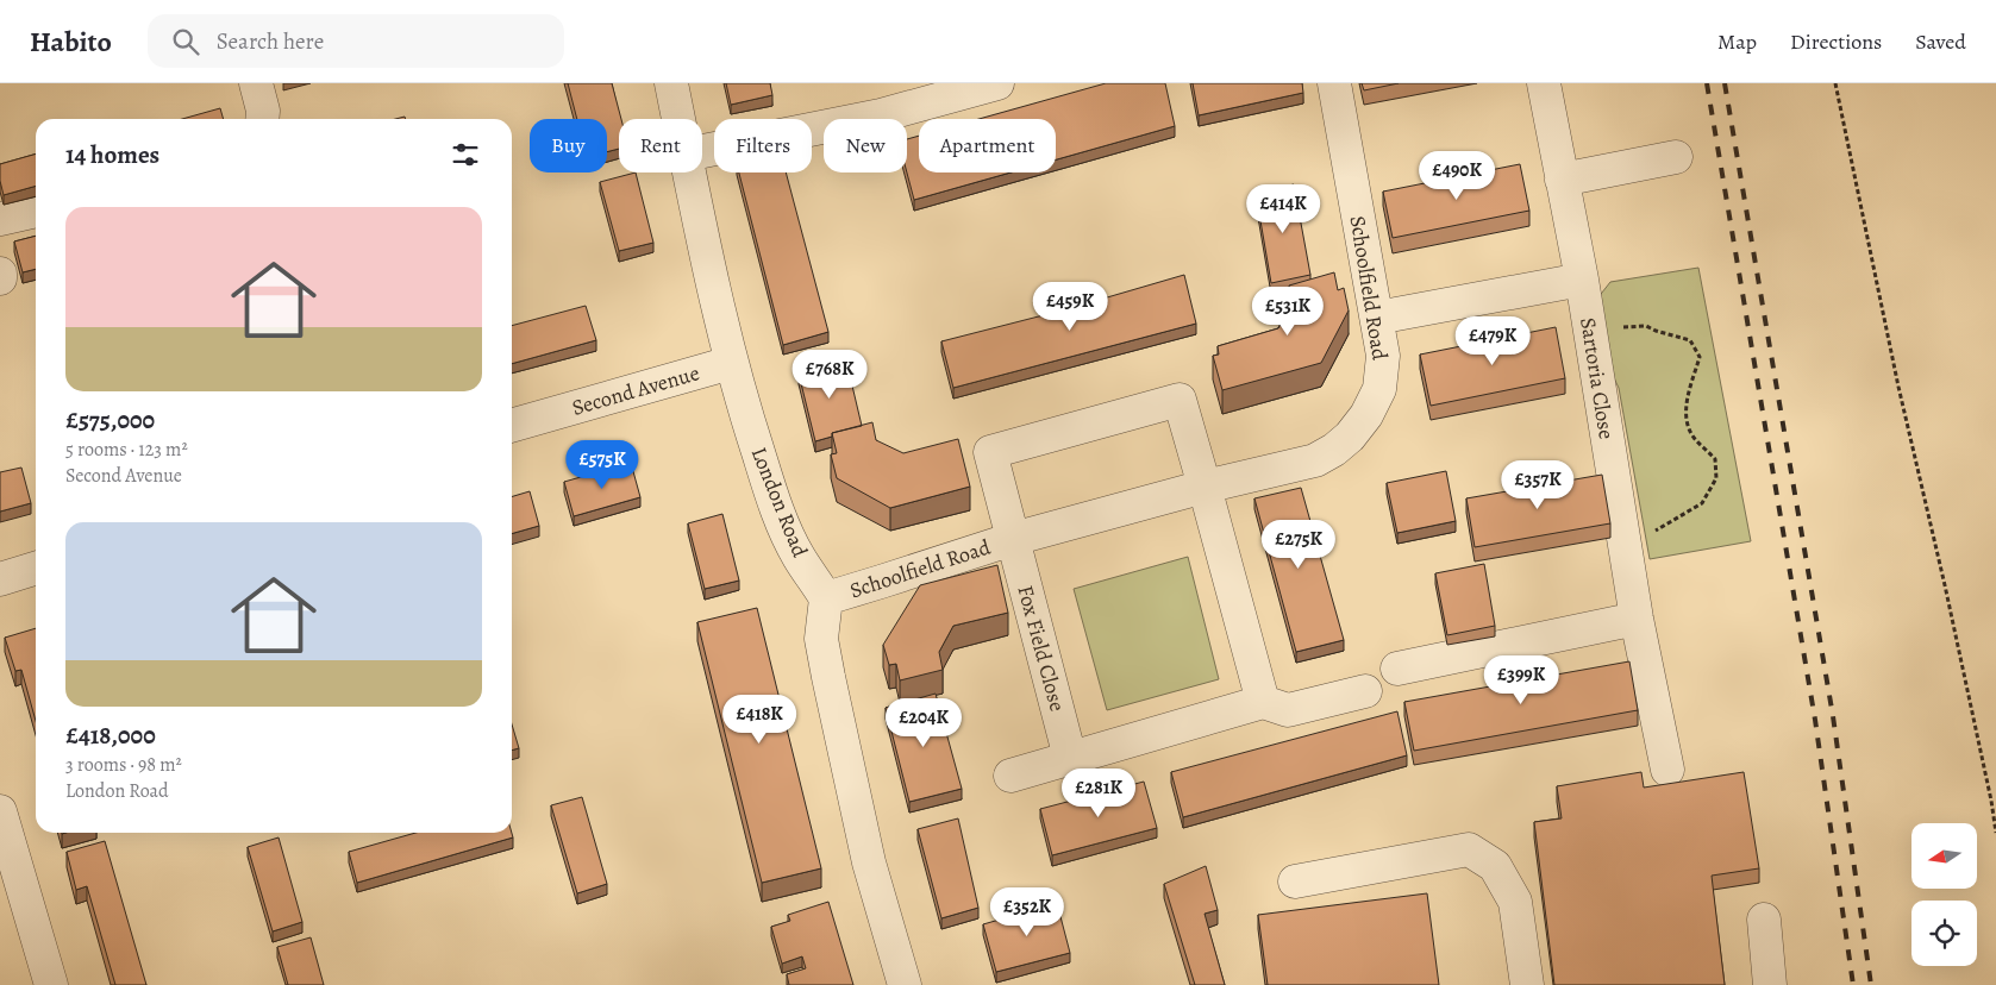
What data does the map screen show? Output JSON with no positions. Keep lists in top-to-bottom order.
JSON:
{
  "streets": {
    "street": [
      "Schoolfield Road",
      "Sartoria Close",
      "Second Avenue",
      "London Road",
      "Fox Field Close"
    ]
  },
  "crossings": [
    ["Schoolfield Road", "London Road"],
    ["Schoolfield Road", "Fox Field Close"],
    ["Second Avenue", "London Road"]
  ],
  "north": "left",
  "page": {
    "header": "Habito",
    "search": "Search here",
    "nav": ["Map", "Directions", "Saved"],
    "chip": [
      "Buy",
      "Rent",
      "Filters",
      "New",
      "Apartment"
    ],
    "heading": "14 homes",
    "price": [
      "£490K",
      "£414K",
      "£459K",
      "£531K",
      "£479K",
      "£768K",
      "£575K",
      "£357K",
      "£275K",
      "£399K",
      "£418K",
      "£204K",
      "£281K",
      "£352K"
    ],
    "list": [
      {
        "name": "£575,000",
        "note": "5 rooms · 123 m² · Second Avenue"
      },
      {
        "name": "£418,000",
        "note": "3 rooms · 98 m² · London Road"
      }
    ]
  }
}
